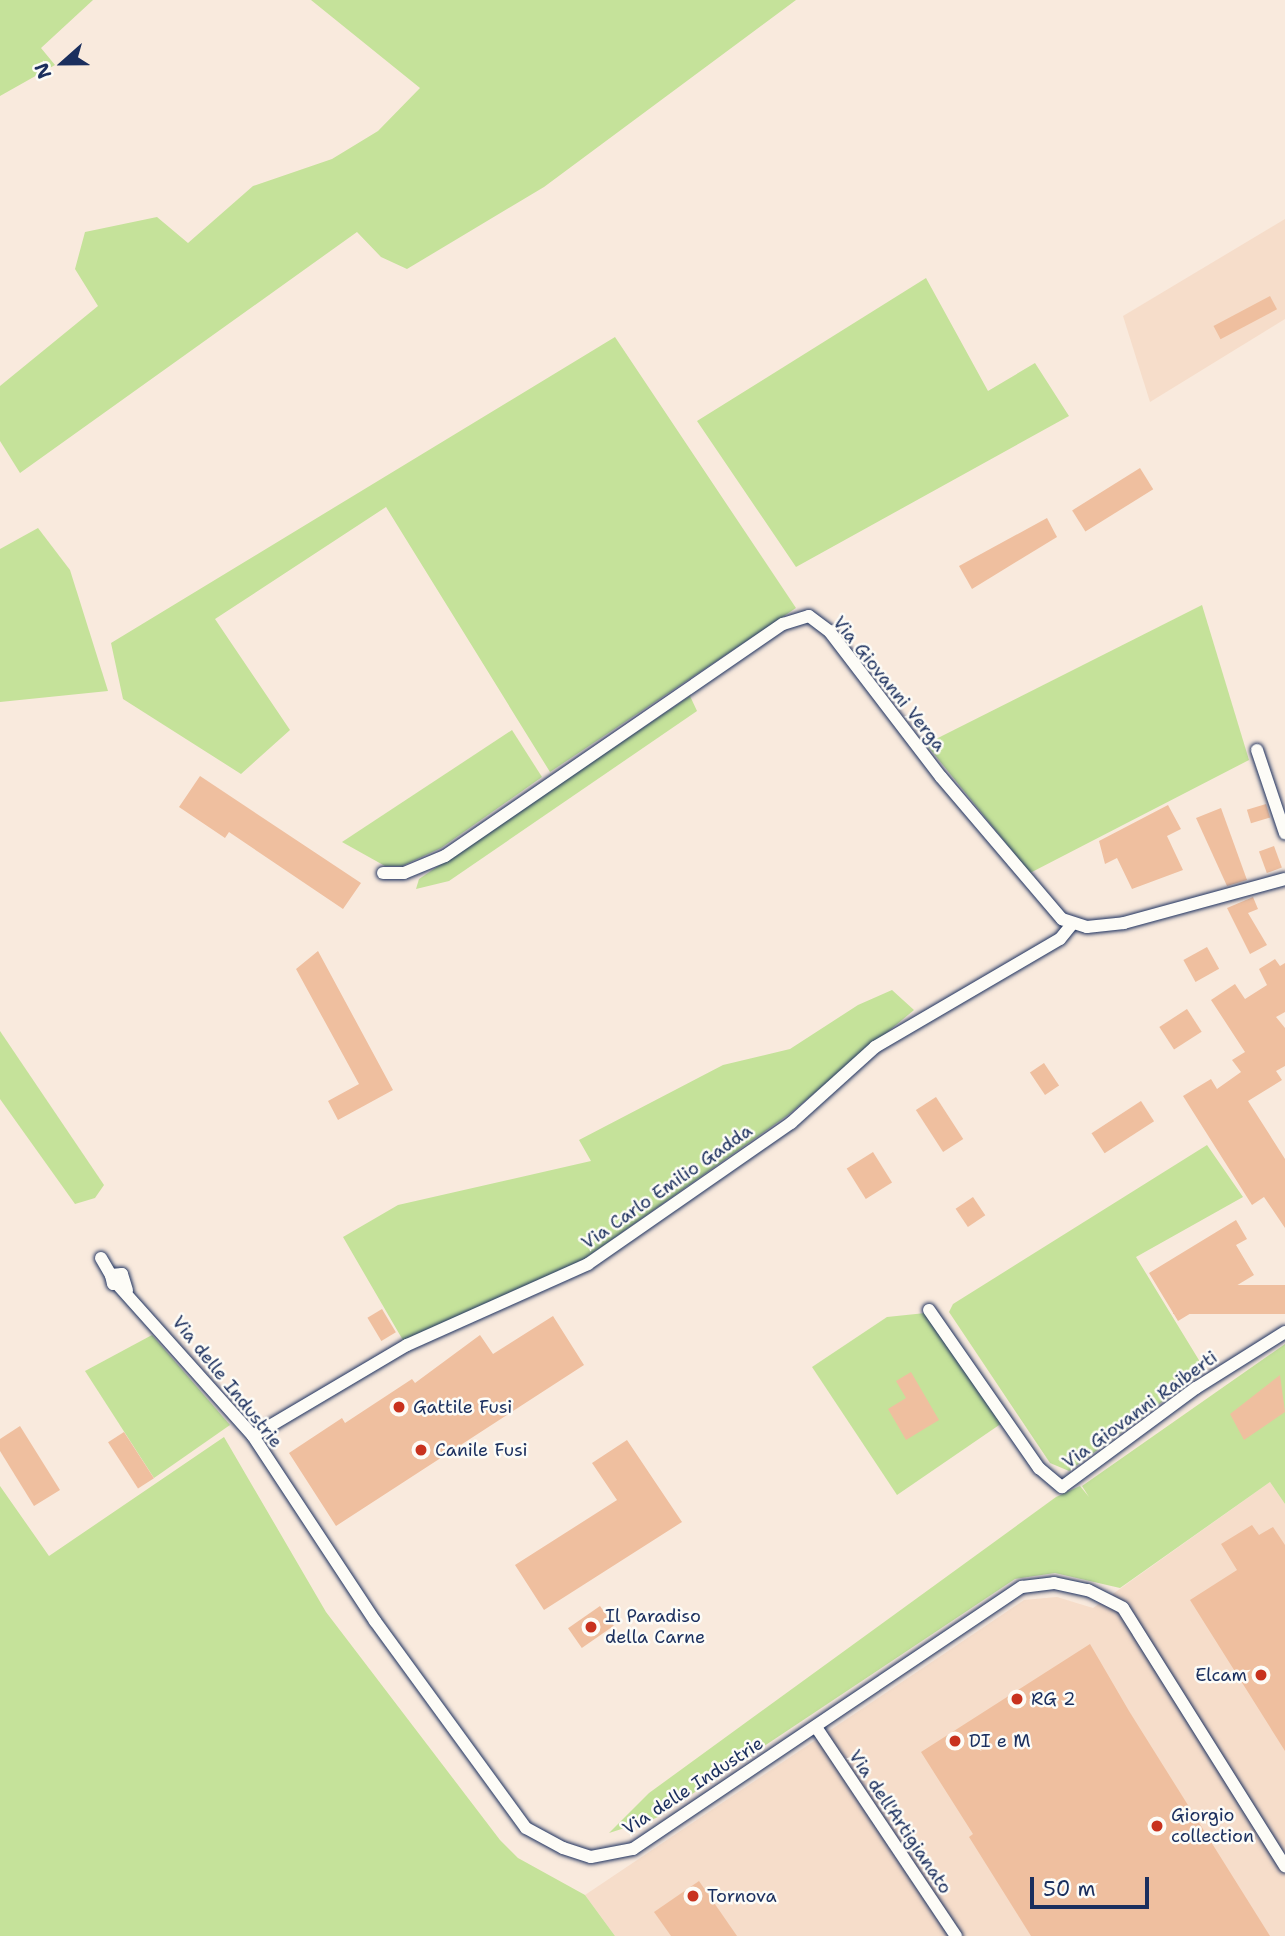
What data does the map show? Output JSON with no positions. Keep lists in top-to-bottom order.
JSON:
{
  "streets": {
    "street": [
      "Via Giovanni Verga",
      "Via Carlo Emilio Gadda",
      "Via delle Industrie",
      "Via Giovanni Raiberti",
      "Via dell'Artigianato"
    ]
  },
  "crossings": [
    ["Via Giovanni Verga", "Via Carlo Emilio Gadda"],
    ["Via Carlo Emilio Gadda", "Via delle Industrie"],
    ["Via delle Industrie", "Via dell'Artigianato"]
  ],
  "places": [
    "Gattile Fusi",
    "Canile Fusi",
    "Il Paradiso della Carne",
    "Elcam",
    "RG 2",
    "DI e M",
    "Giorgio collection",
    "Tornova"
  ],
  "scale_bar": "50 m",
  "north": "left"
}
